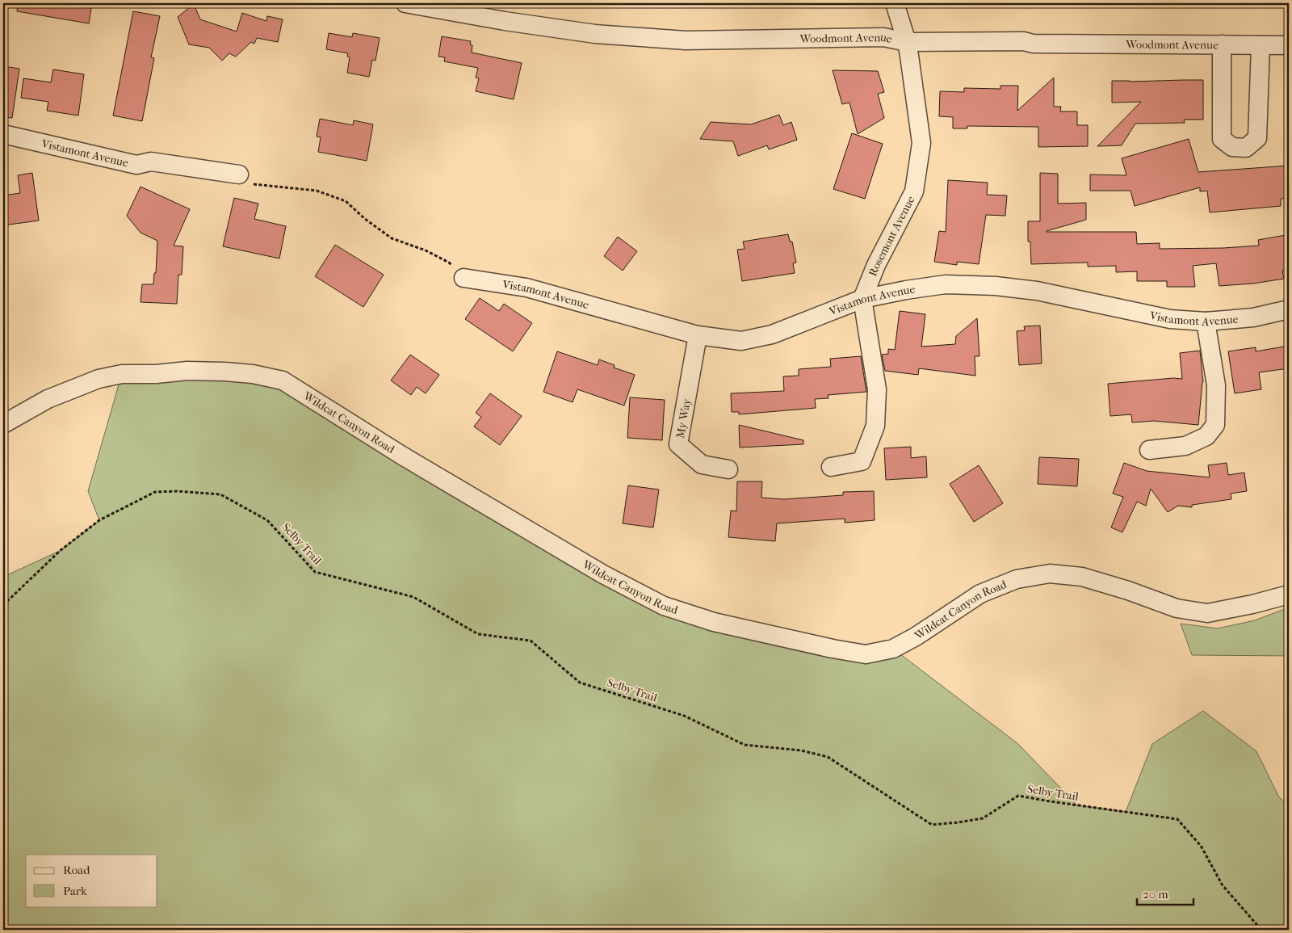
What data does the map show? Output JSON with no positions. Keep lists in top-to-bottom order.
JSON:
{
  "streets": {
    "street": [
      "Woodmont Avenue",
      "Vistamont Avenue",
      "Rosemont Avenue",
      "My Way",
      "Wildcat Canyon Road"
    ],
    "path": ["Selby Trail"]
  },
  "crossings": [
    ["Woodmont Avenue", "Rosemont Avenue"],
    ["Vistamont Avenue", "Rosemont Avenue"],
    ["Vistamont Avenue", "My Way"]
  ],
  "legend": ["Road", "Park"],
  "scale_bar": "20 m"
}
